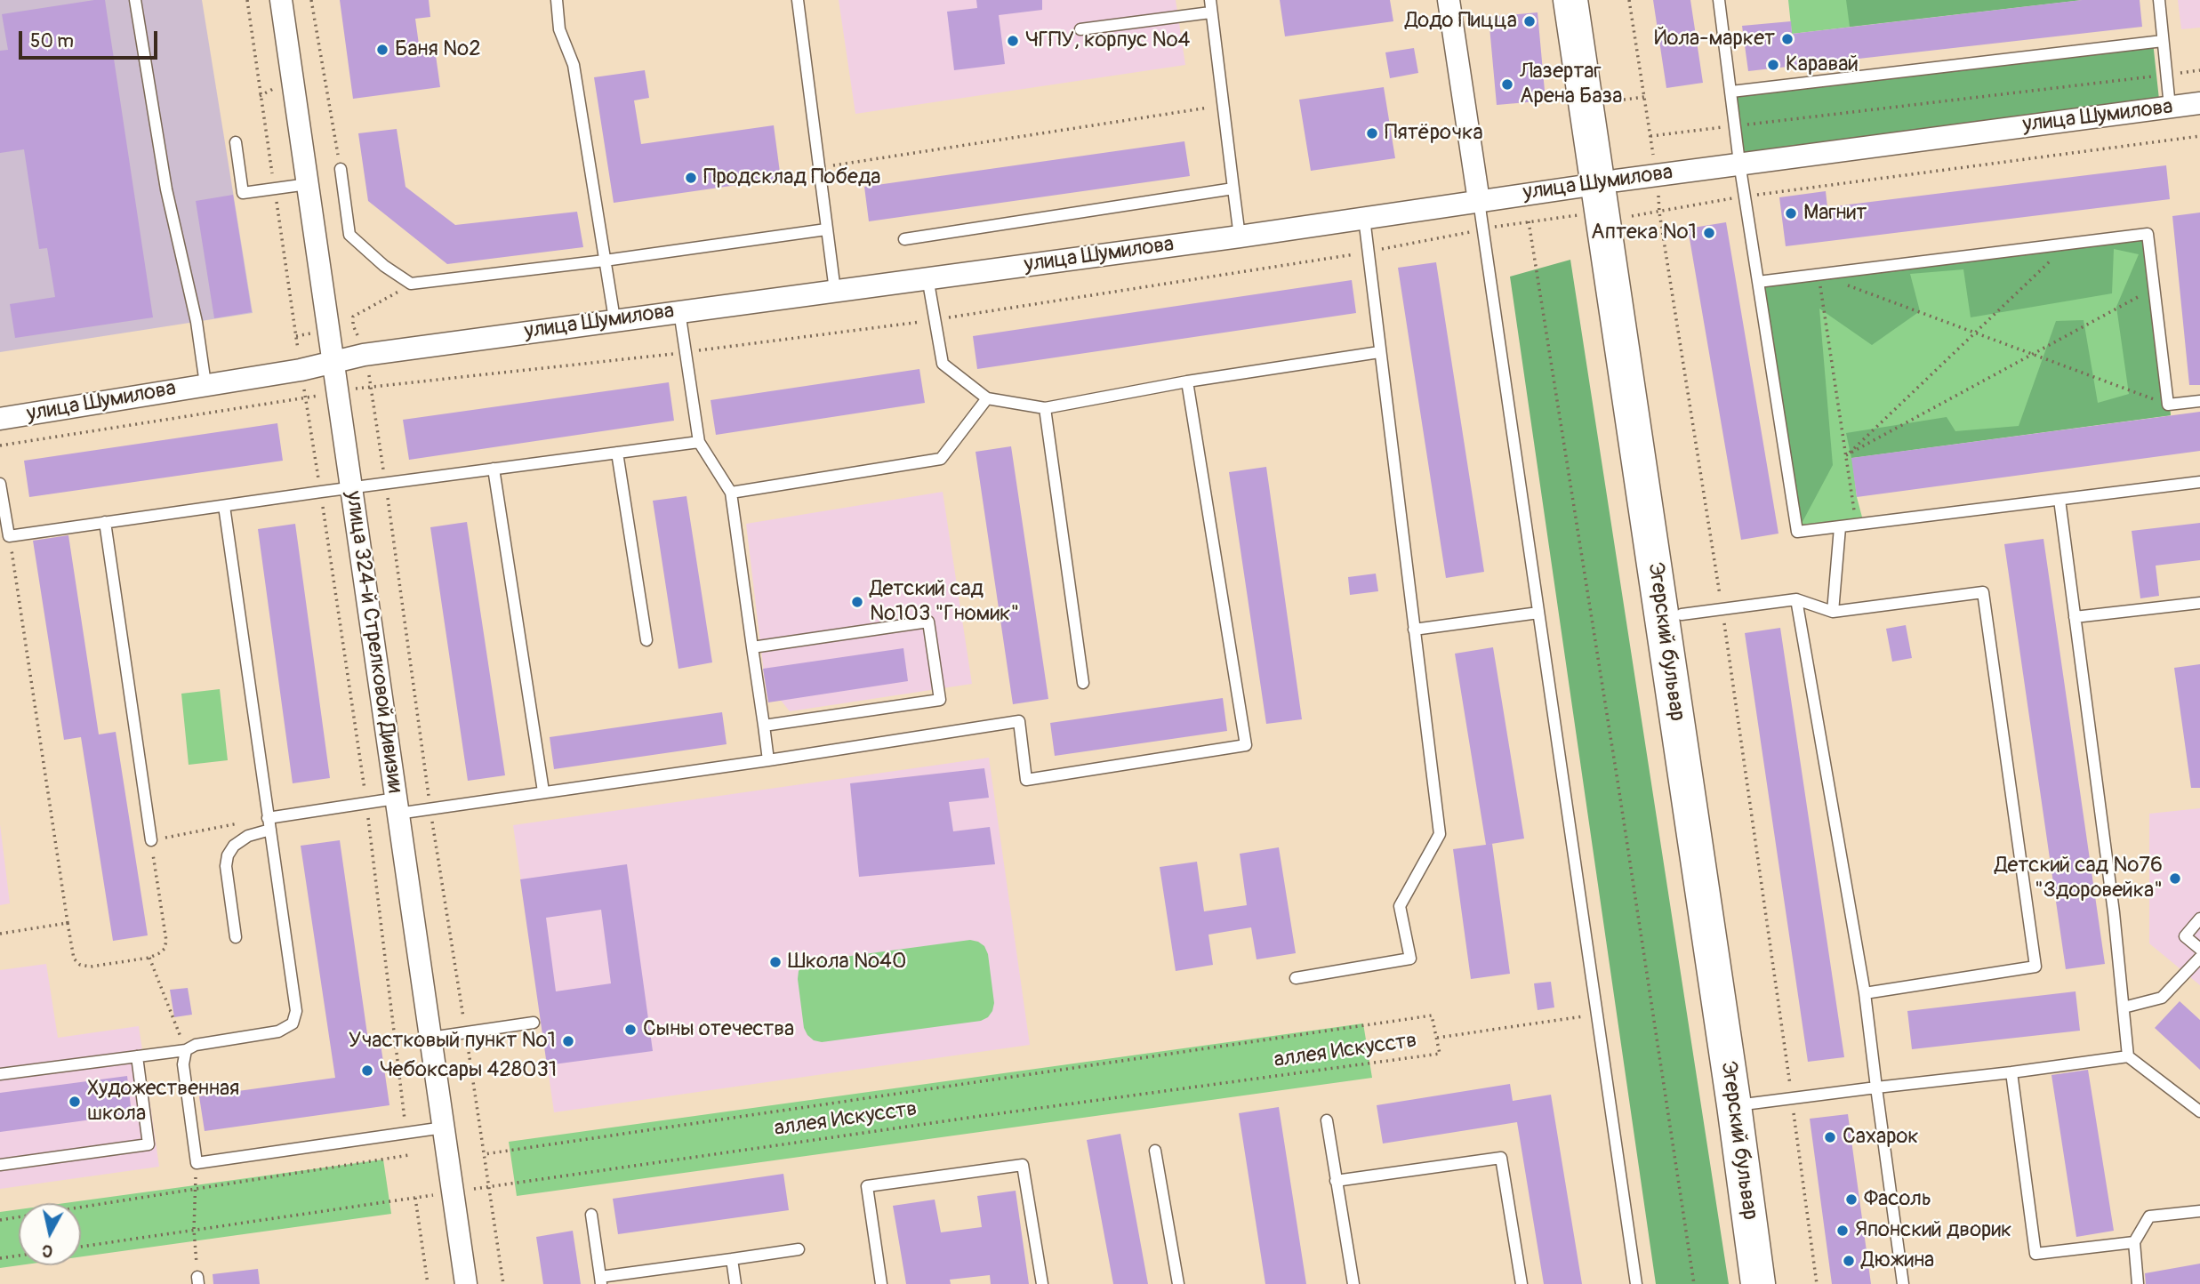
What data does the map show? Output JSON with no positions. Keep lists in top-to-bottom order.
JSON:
{
  "streets": {
    "main road": ["Эгерский бульвар"],
    "street": ["улица Шумилова", "улица 324-й Стрелковой Дивизии"],
    "path": ["аллея Искусств"]
  },
  "crossings": [
    ["улица Шумилова", "улица 324-й Стрелковой Дивизии"],
    ["улица Шумилова", "Эгерский бульвар"]
  ],
  "places": [
    "Додо Пицца",
    "Йола-маркет",
    "ЧГПУ, корпус №4",
    "Баня №2",
    "Каравай",
    "Лазертаг Арена База",
    "Пятёрочка",
    "Продсклад Победа",
    "Магнит",
    "Аптека №1",
    "Детский сад №103 \"Гномик\"",
    "Детский сад №76 \"Здоровейка\"",
    "Школа №40",
    "Сыны отечества",
    "Участковый пункт №1",
    "Чебоксары 428031",
    "Художественная школа",
    "Сахарок",
    "Фасоль",
    "Японский дворик",
    "Дюжина"
  ],
  "scale_bar": "50 m",
  "north": "bottom"
}
